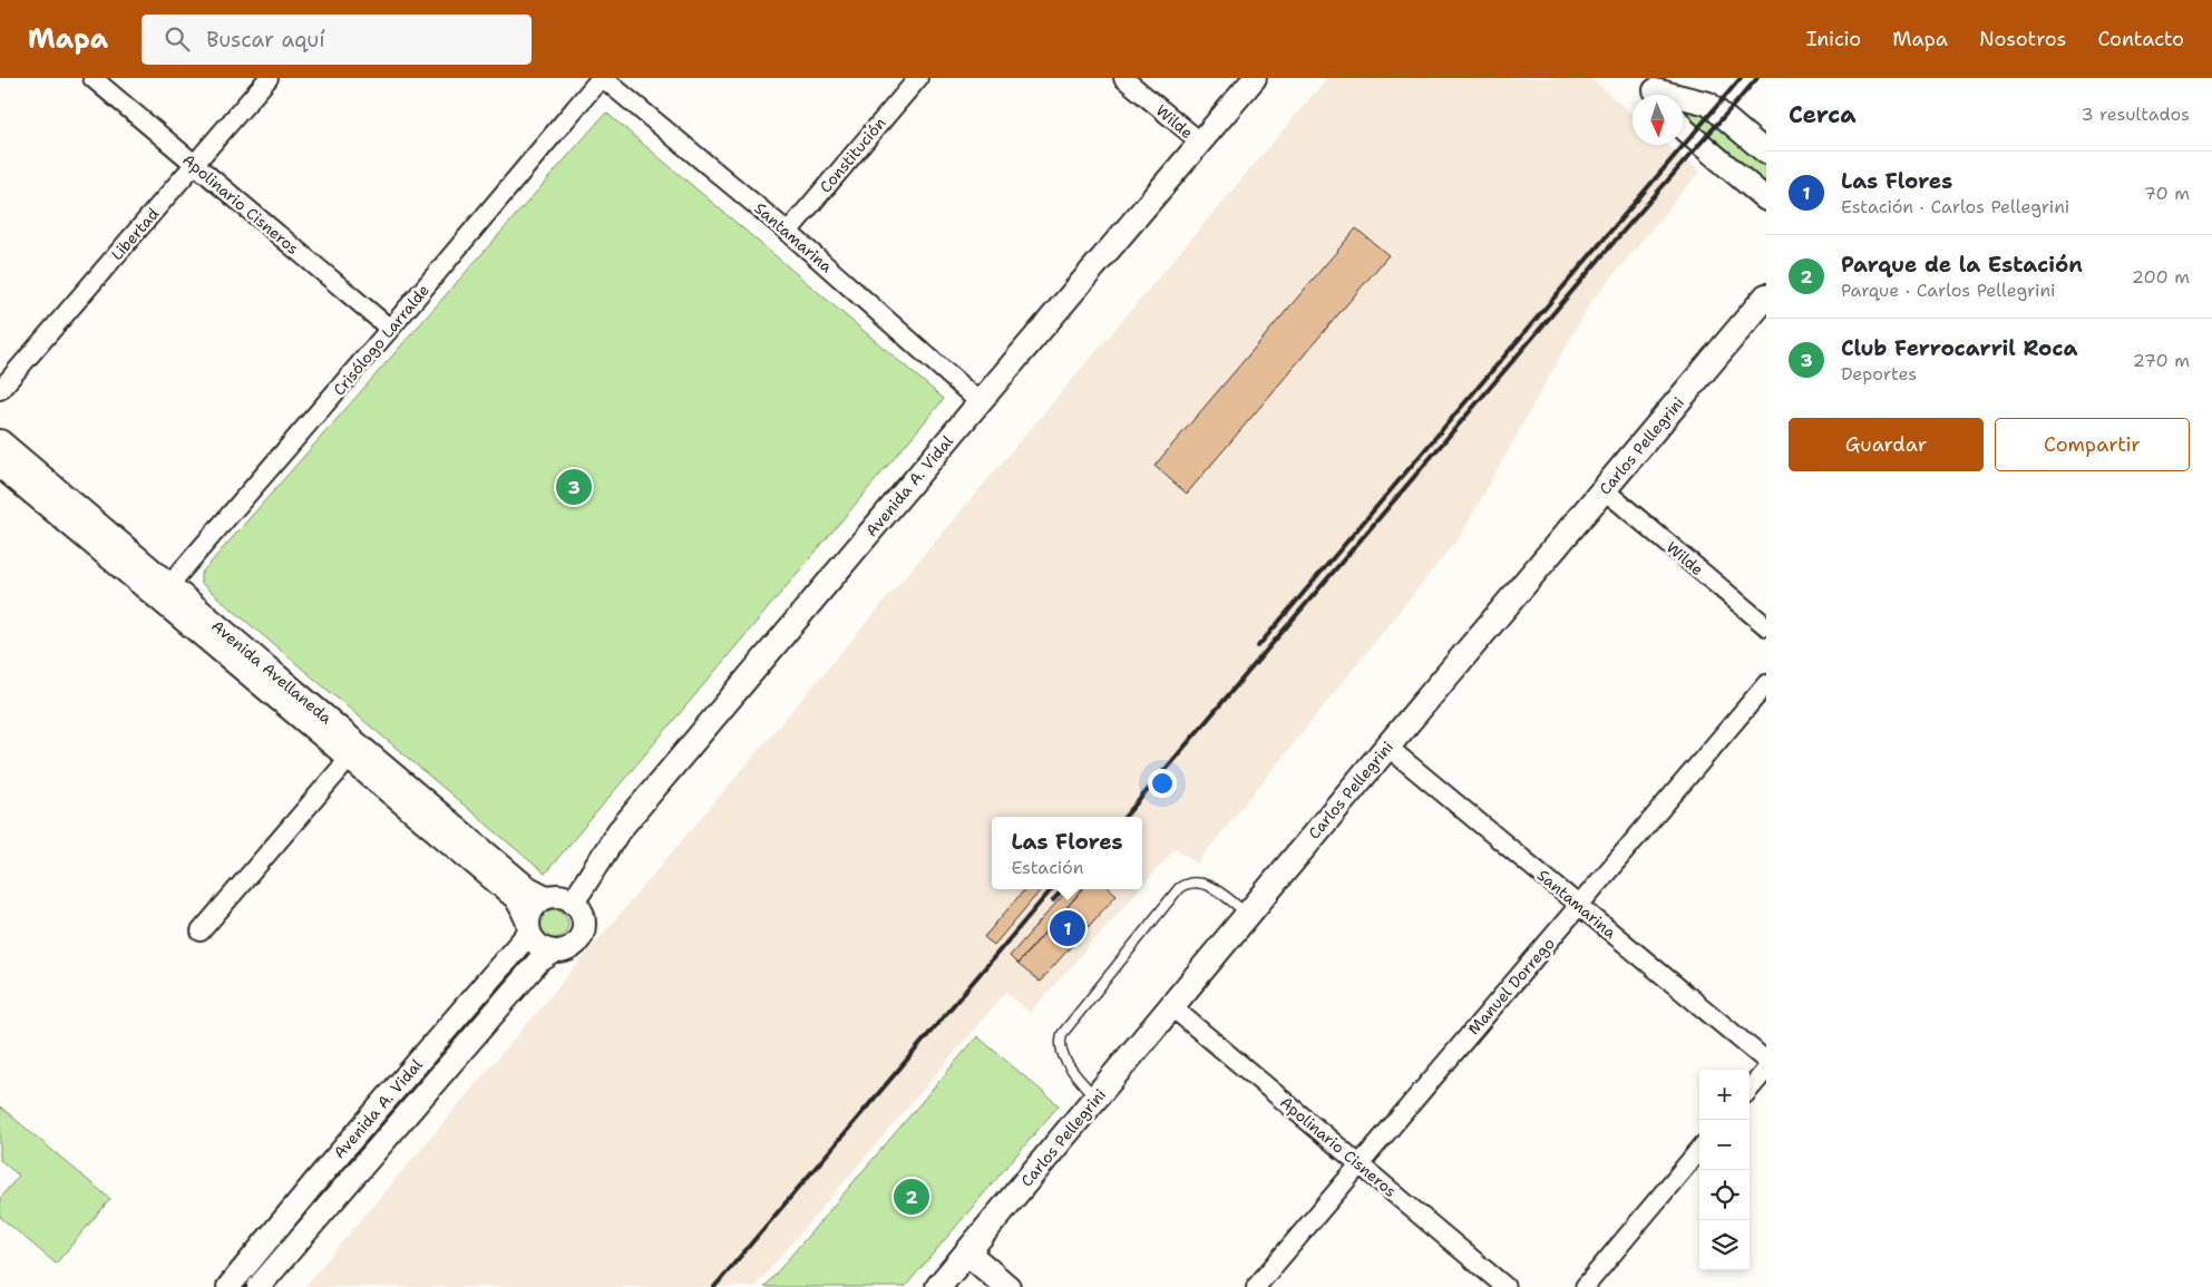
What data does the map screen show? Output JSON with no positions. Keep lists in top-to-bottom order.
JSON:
{
  "streets": {
    "main road": ["Carlos Pellegrini"],
    "street": [
      "Wilde",
      "Constitución",
      "Apolinario Cisneros",
      "Libertad",
      "Santamarina",
      "Crisólogo Larralde",
      "Avenida A. Vidal",
      "Avenida Avellaneda",
      "Manuel Dorrego"
    ]
  },
  "crossings": [
    ["Wilde", "Carlos Pellegrini"],
    ["Wilde", "Avenida A. Vidal"],
    ["Constitución", "Santamarina"],
    ["Apolinario Cisneros", "Libertad"],
    ["Apolinario Cisneros", "Crisólogo Larralde"],
    ["Apolinario Cisneros", "Carlos Pellegrini"],
    ["Apolinario Cisneros", "Manuel Dorrego"],
    ["Santamarina", "Crisólogo Larralde"],
    ["Santamarina", "Carlos Pellegrini"],
    ["Santamarina", "Avenida A. Vidal"],
    ["Santamarina", "Manuel Dorrego"],
    ["Crisólogo Larralde", "Avenida Avellaneda"],
    ["Avenida A. Vidal", "Avenida Avellaneda"]
  ],
  "north": "bottom",
  "page": {
    "header": "Mapa",
    "search": "Buscar aquí",
    "nav": [
      "Inicio",
      "Mapa",
      "Nosotros",
      "Contacto"
    ],
    "heading": ["Cerca", "3 resultados"],
    "list": [
      {
        "mark": "1",
        "name": "Las Flores",
        "note": "Estación · Carlos Pellegrini",
        "value": "70 m"
      },
      {
        "mark": "2",
        "name": "Parque de la Estación",
        "note": "Parque · Carlos Pellegrini",
        "value": "200 m"
      },
      {
        "mark": "3",
        "name": "Club Ferrocarril Roca",
        "note": "Deportes",
        "value": "270 m"
      }
    ],
    "buttons": ["Guardar", "Compartir"],
    "pins": ["3", "1", "2"],
    "popup": ["Las Flores", "Estación"],
    "map_buttons": ["+", "−"]
  }
}
